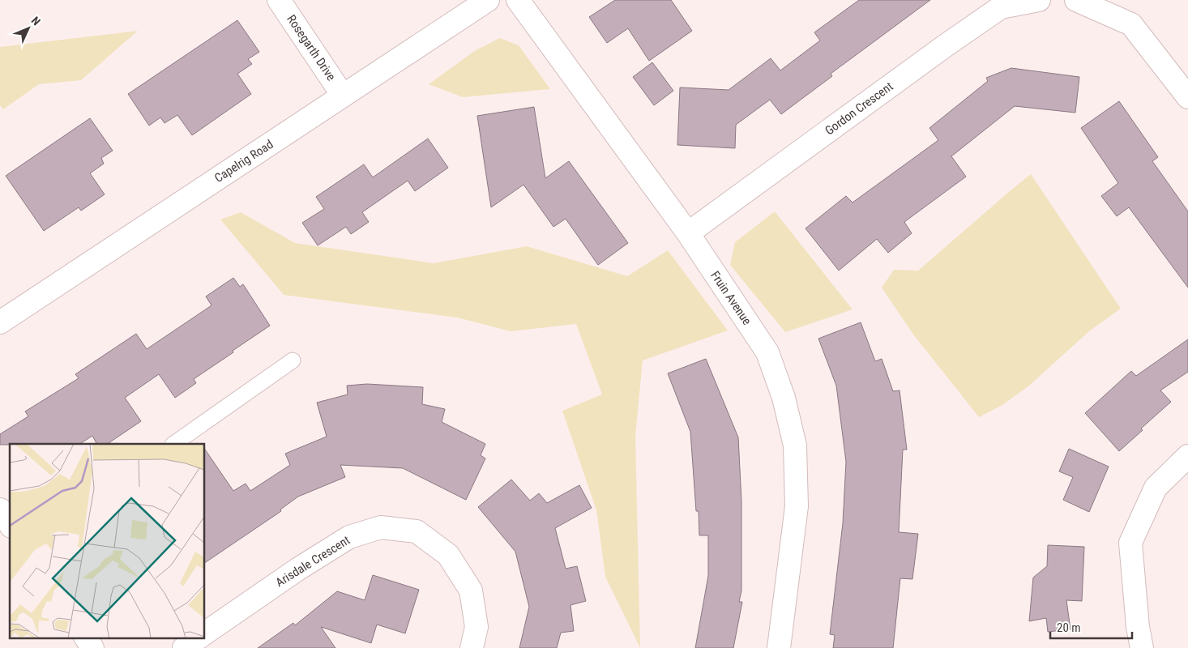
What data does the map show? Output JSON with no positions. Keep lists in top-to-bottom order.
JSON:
{
  "streets": {
    "street": [
      "Rosegarth Drive",
      "Gordon Crescent",
      "Capelrig Road",
      "Fruin Avenue",
      "Arisdale Crescent"
    ]
  },
  "crossings": [
    ["Rosegarth Drive", "Capelrig Road"],
    ["Gordon Crescent", "Fruin Avenue"]
  ],
  "scale_bar": "20 m",
  "north": "top right"
}
